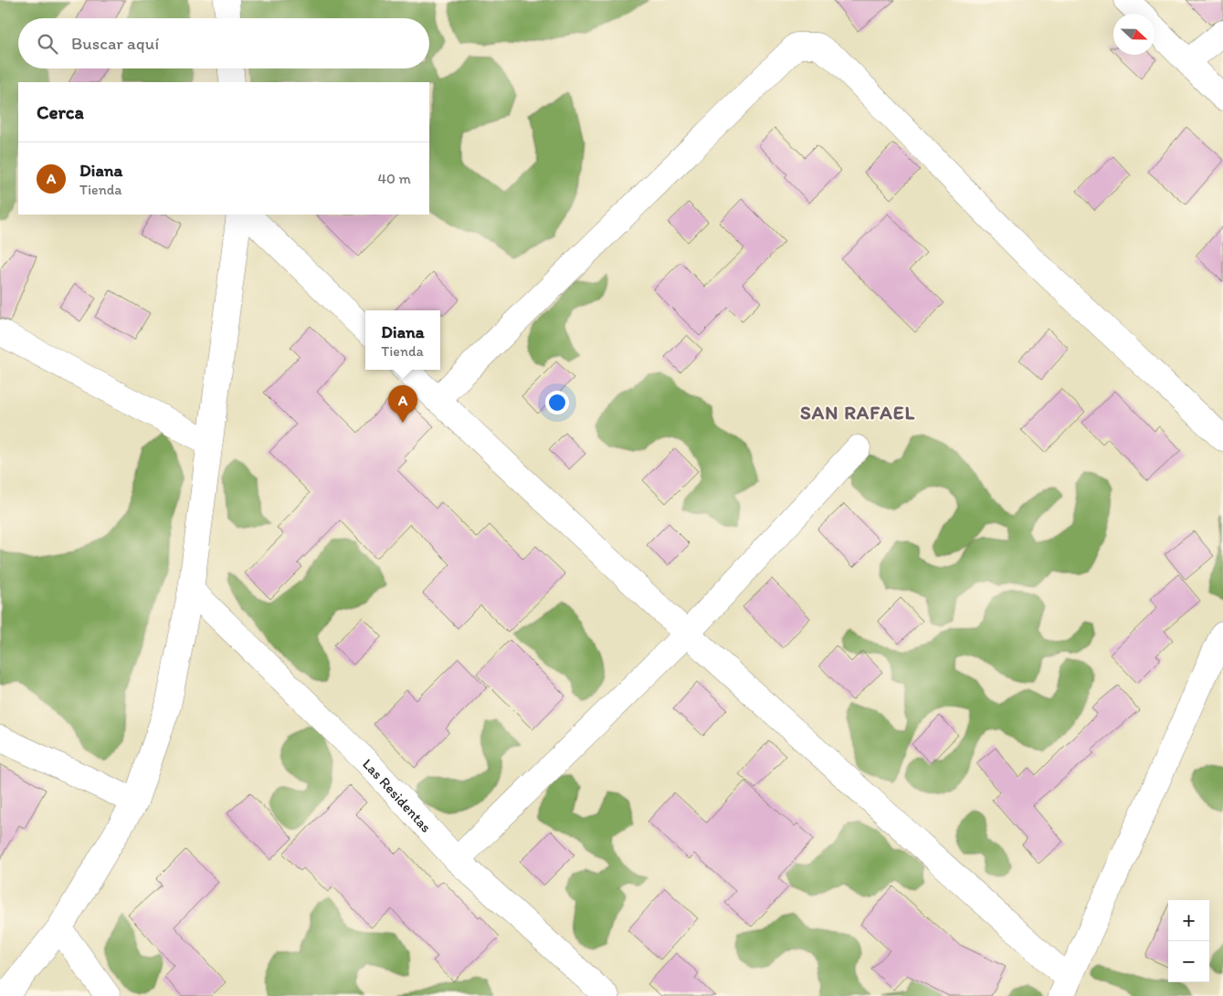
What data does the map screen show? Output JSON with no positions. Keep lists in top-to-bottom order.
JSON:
{
  "streets": {
    "street": ["Las Residentas"]
  },
  "districts": ["SAN RAFAEL"],
  "north": "right",
  "page": {
    "search": "Buscar aquí",
    "heading": "Cerca",
    "list": [
      {
        "mark": "A",
        "name": "Diana",
        "note": "Tienda",
        "value": "40 m"
      }
    ],
    "popup": ["Diana", "Tienda"],
    "pins": "A",
    "map_buttons": ["+", "−"]
  }
}
